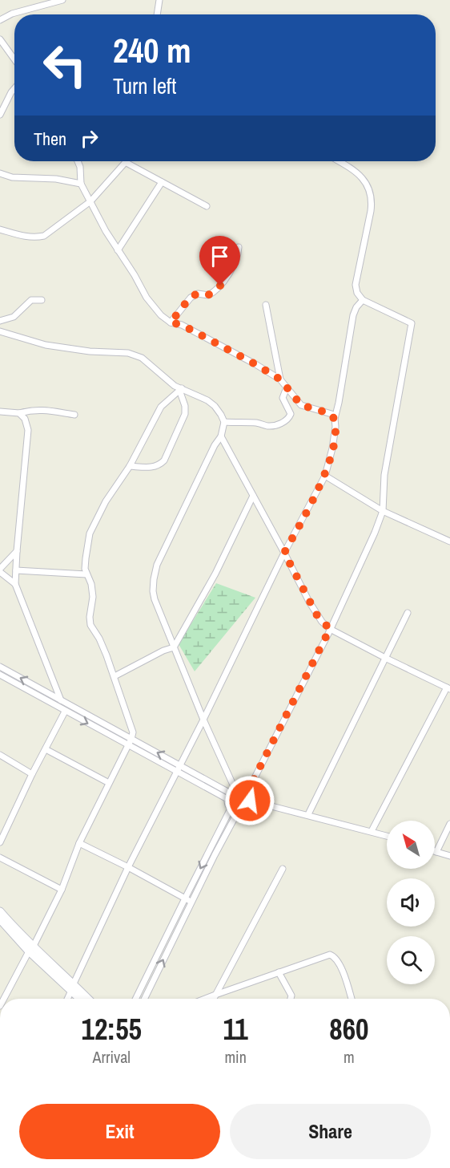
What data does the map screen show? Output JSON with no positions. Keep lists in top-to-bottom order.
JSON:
{
  "north": "top left",
  "page": {
    "turn": ["240 m", "Turn left"],
    "then": "Then",
    "eta": [
      "12:55",
      "Arrival",
      "11",
      "min",
      "860",
      "m"
    ],
    "buttons": ["Exit", "Share"]
  }
}
